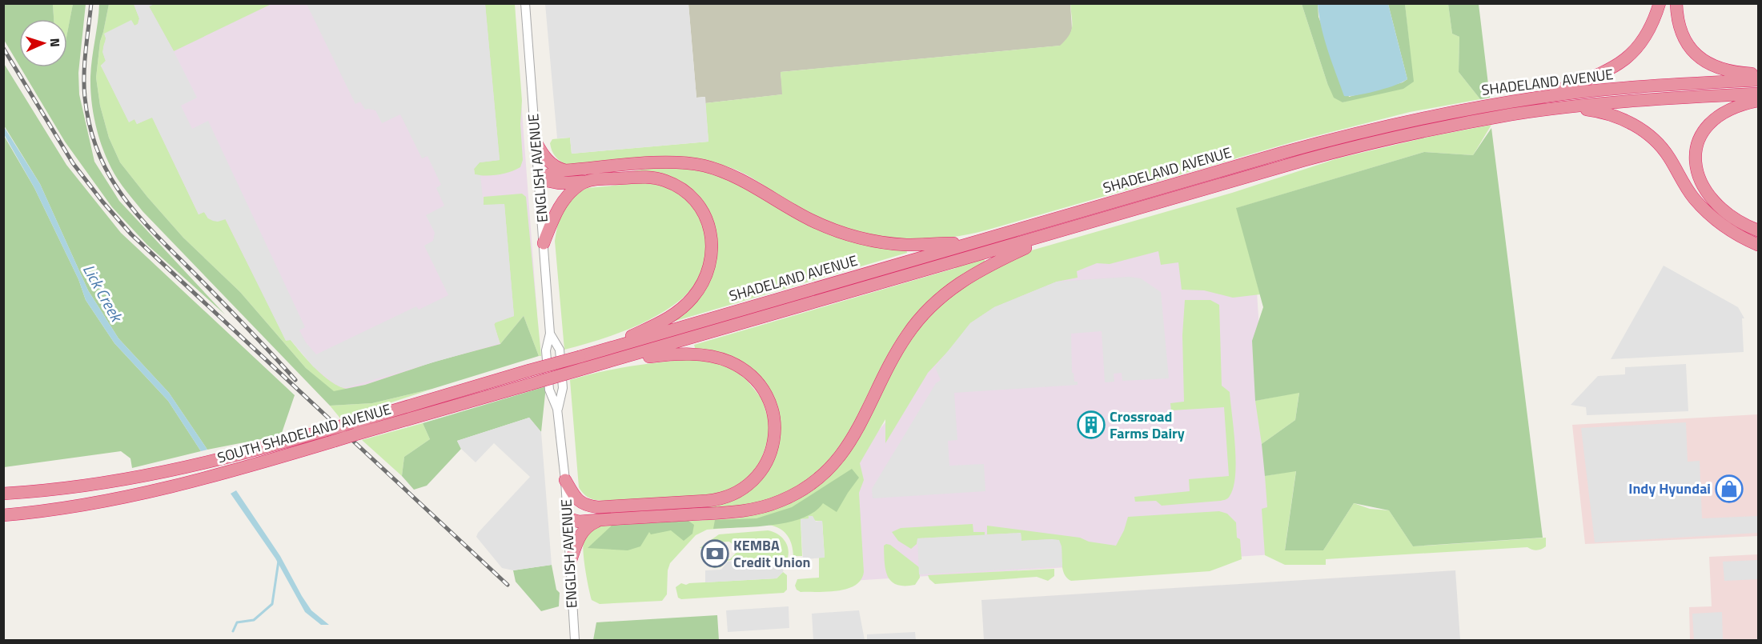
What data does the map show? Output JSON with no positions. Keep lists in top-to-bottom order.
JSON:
{
  "streets": {
    "highway": ["SHADELAND AVENUE", "SOUTH SHADELAND AVENUE"],
    "street": ["ENGLISH AVENUE"]
  },
  "crossings": [
    ["SHADELAND AVENUE", "SOUTH SHADELAND AVENUE"]
  ],
  "water": ["Lick Creek"],
  "places": {
    "building": ["Crossroad Farms Dairy"],
    "shop": ["Indy Hyundai"],
    "bank": ["KEMBA Credit Union"]
  },
  "north": "right"
}
